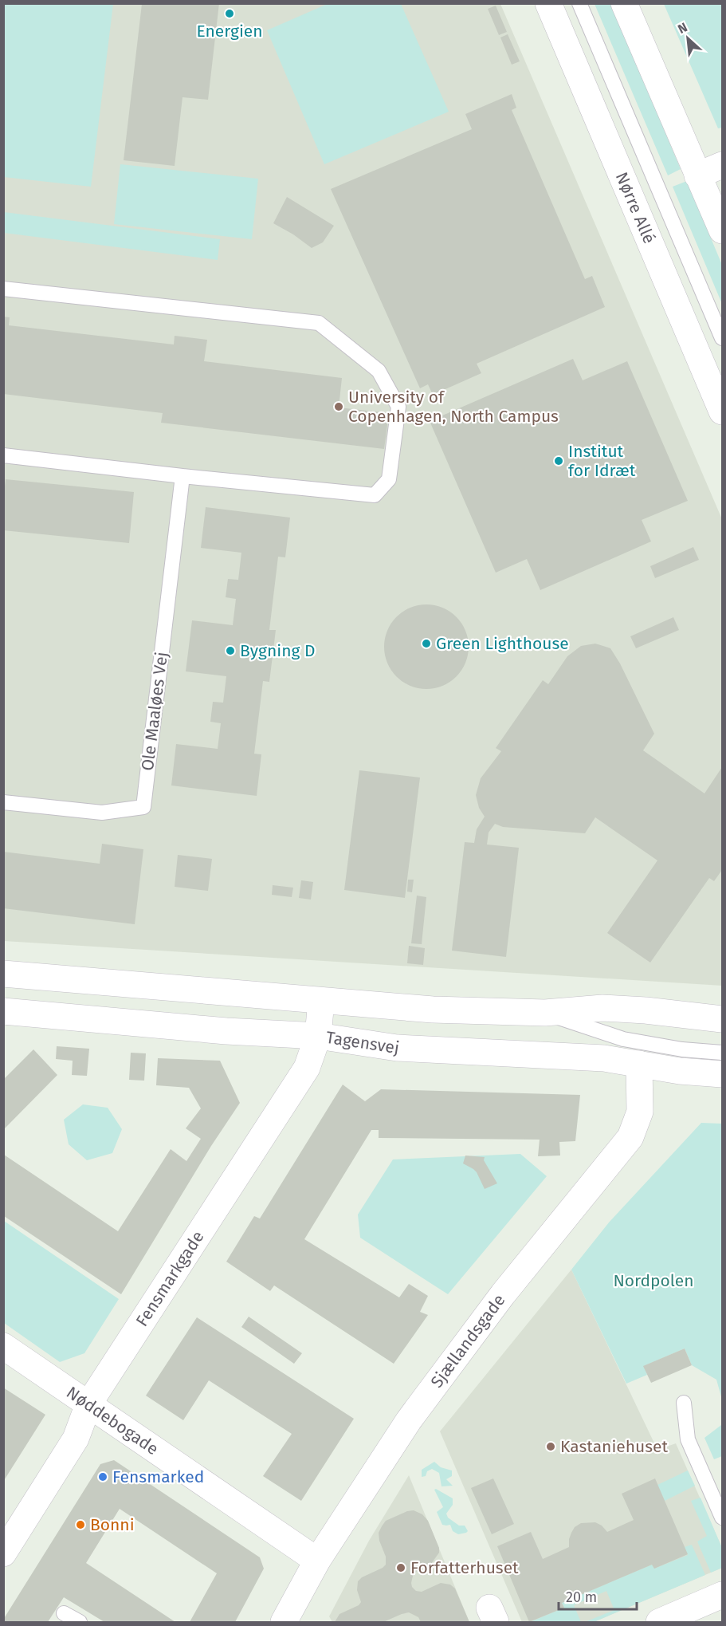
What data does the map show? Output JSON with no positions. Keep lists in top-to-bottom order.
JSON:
{
  "streets": {
    "street": [
      "Nørre Allé",
      "Tagensvej",
      "Fensmarkgade",
      "Sjællandsgade",
      "Nøddebogade"
    ],
    "lane": ["Ole Maaløes Vej"]
  },
  "crossings": [
    ["Tagensvej", "Fensmarkgade"],
    ["Tagensvej", "Sjællandsgade"],
    ["Fensmarkgade", "Nøddebogade"],
    ["Sjællandsgade", "Nøddebogade"]
  ],
  "parks": ["Nordpolen"],
  "places": [
    "Energien",
    "University of Copenhagen, North Campus",
    "Institut for Idræt",
    "Green Lighthouse",
    "Bygning D",
    "Kastaniehuset",
    "Fensmarked",
    "Bonni",
    "Forfatterhuset"
  ],
  "scale_bar": "20 m",
  "north": "top left"
}
